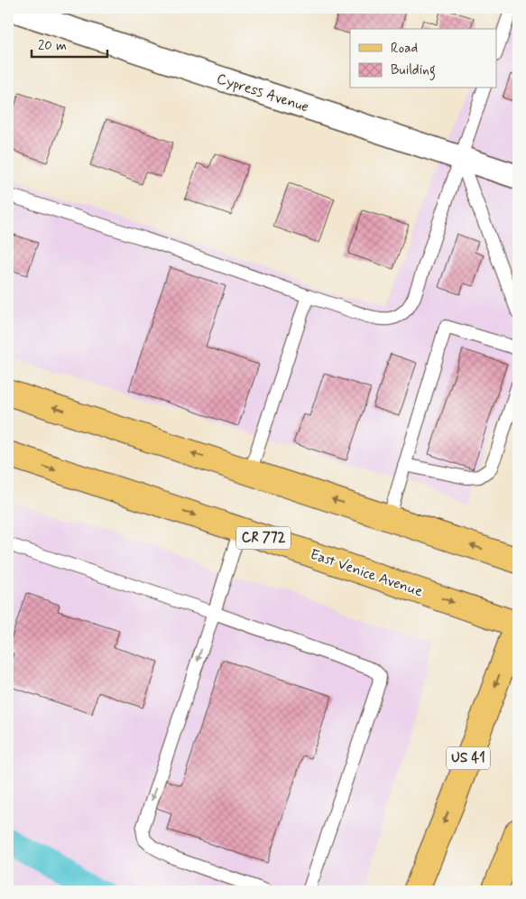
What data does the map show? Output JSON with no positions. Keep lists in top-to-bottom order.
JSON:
{
  "streets": {
    "main road": ["CR 772", "East Venice Avenue", "US 41"],
    "street": ["Cypress Avenue"]
  },
  "crossings": [
    ["East Venice Avenue", "US 41"]
  ],
  "legend": ["Road", "Building"],
  "scale_bar": "20 m"
}
